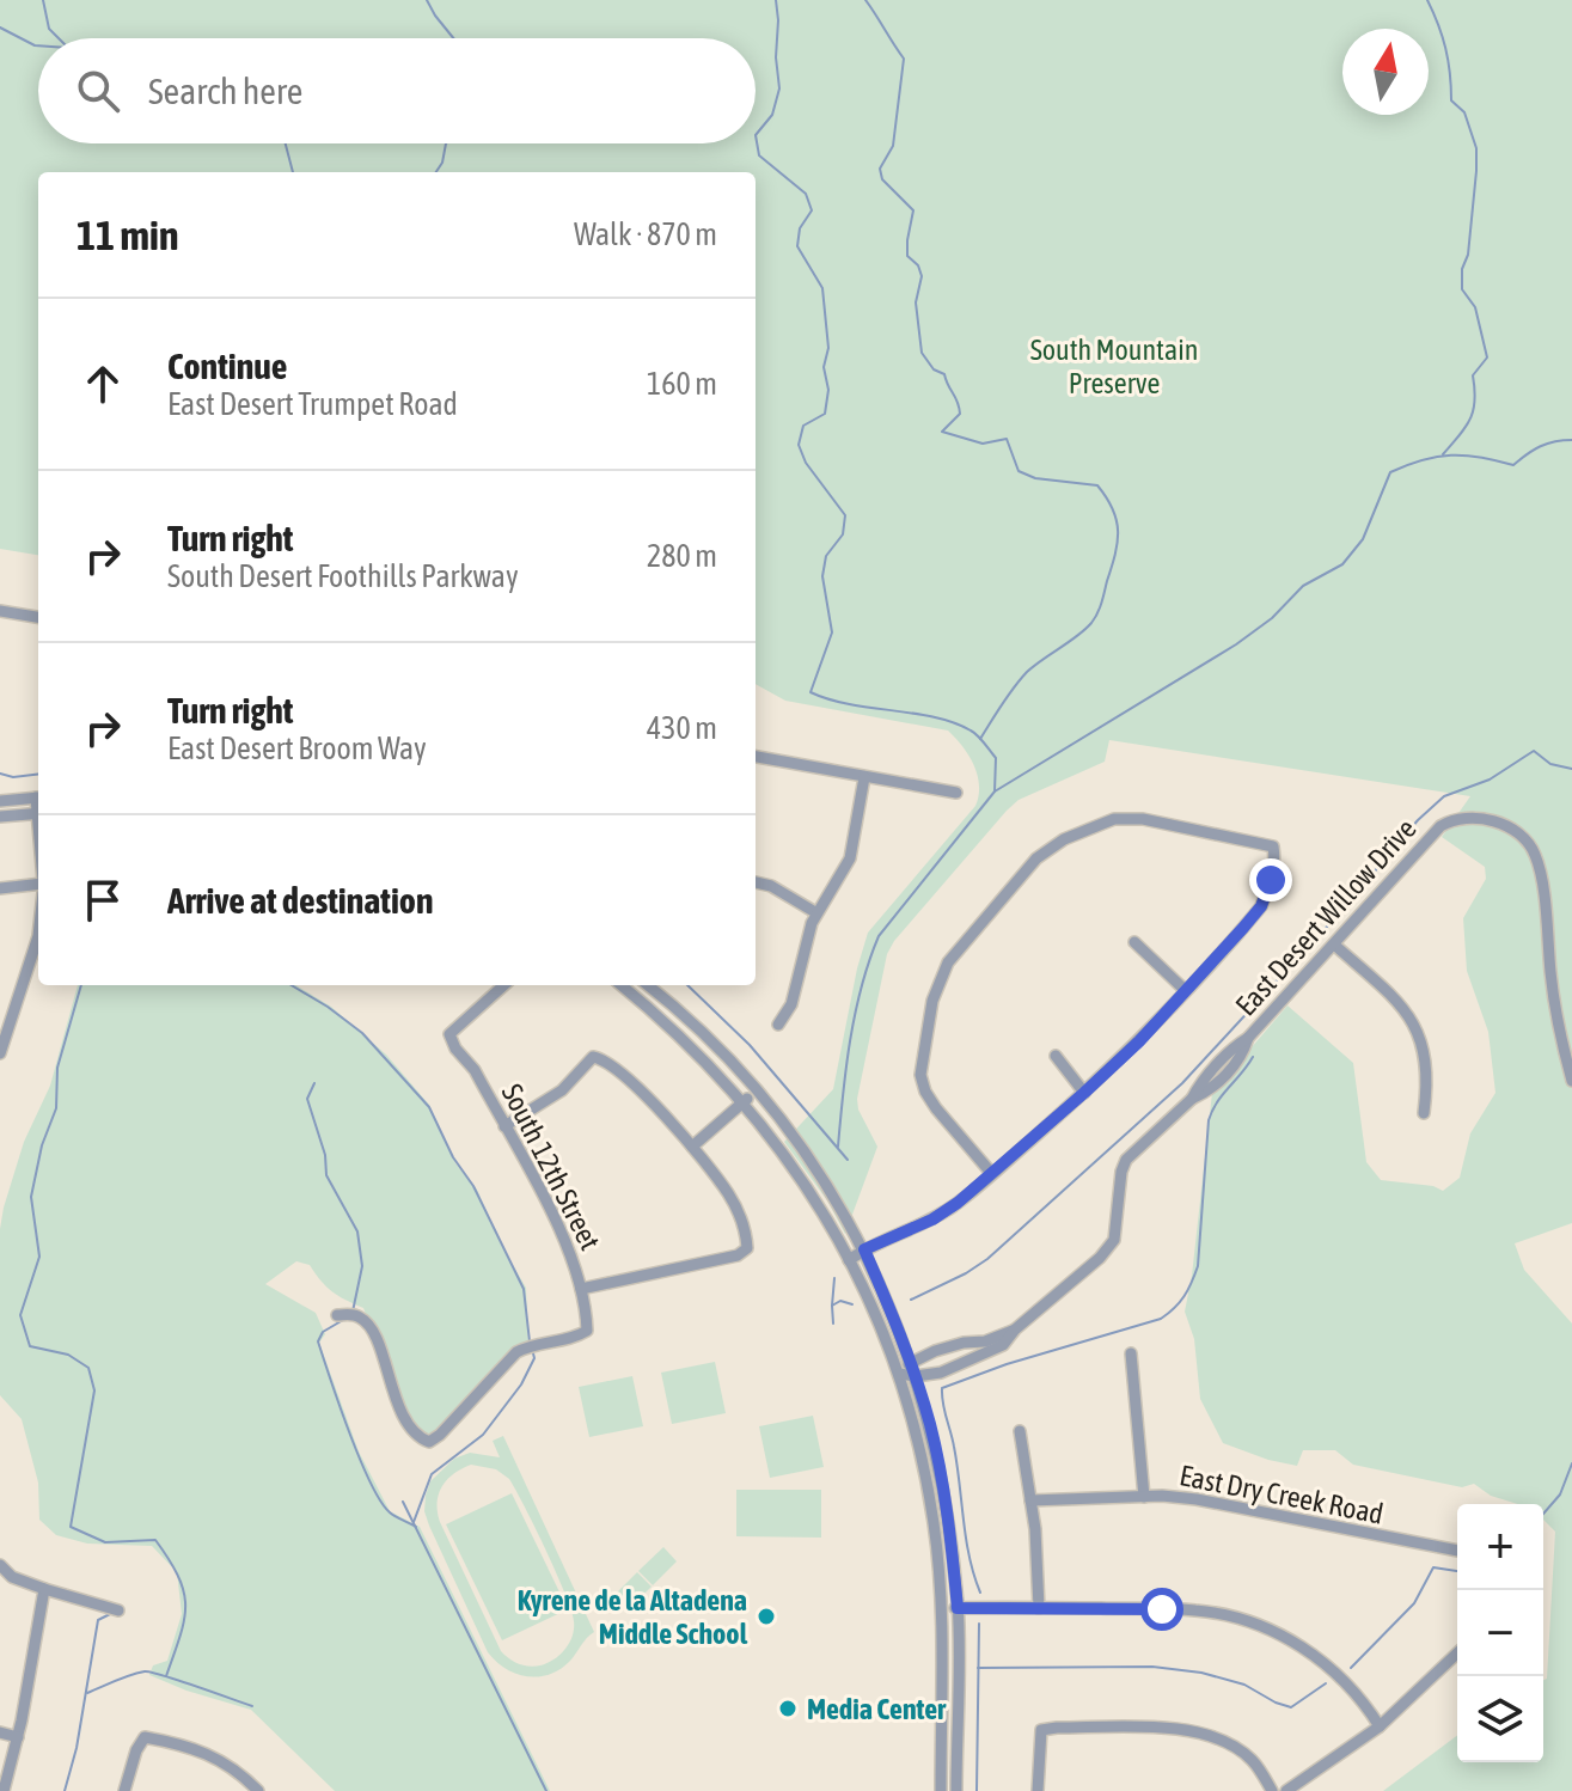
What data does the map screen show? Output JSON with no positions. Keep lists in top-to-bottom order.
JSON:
{
  "streets": {
    "street": ["East Desert Willow Drive", "South 12th Street", "East Dry Creek Road"]
  },
  "parks": ["South Mountain Preserve"],
  "places": ["Kyrene de la Altadena Middle School", "Media Center"],
  "north": "top",
  "page": {
    "search": "Search here",
    "heading": ["11 min", "Walk · 870 m"],
    "list": [
      ["Continue", "East Desert Trumpet Road", "160 m"],
      ["Turn right", "South Desert Foothills Parkway", "280 m"],
      ["Turn right", "East Desert Broom Way", "430 m"],
      "Arrive at destination"
    ],
    "map_buttons": ["+", "−"]
  }
}
